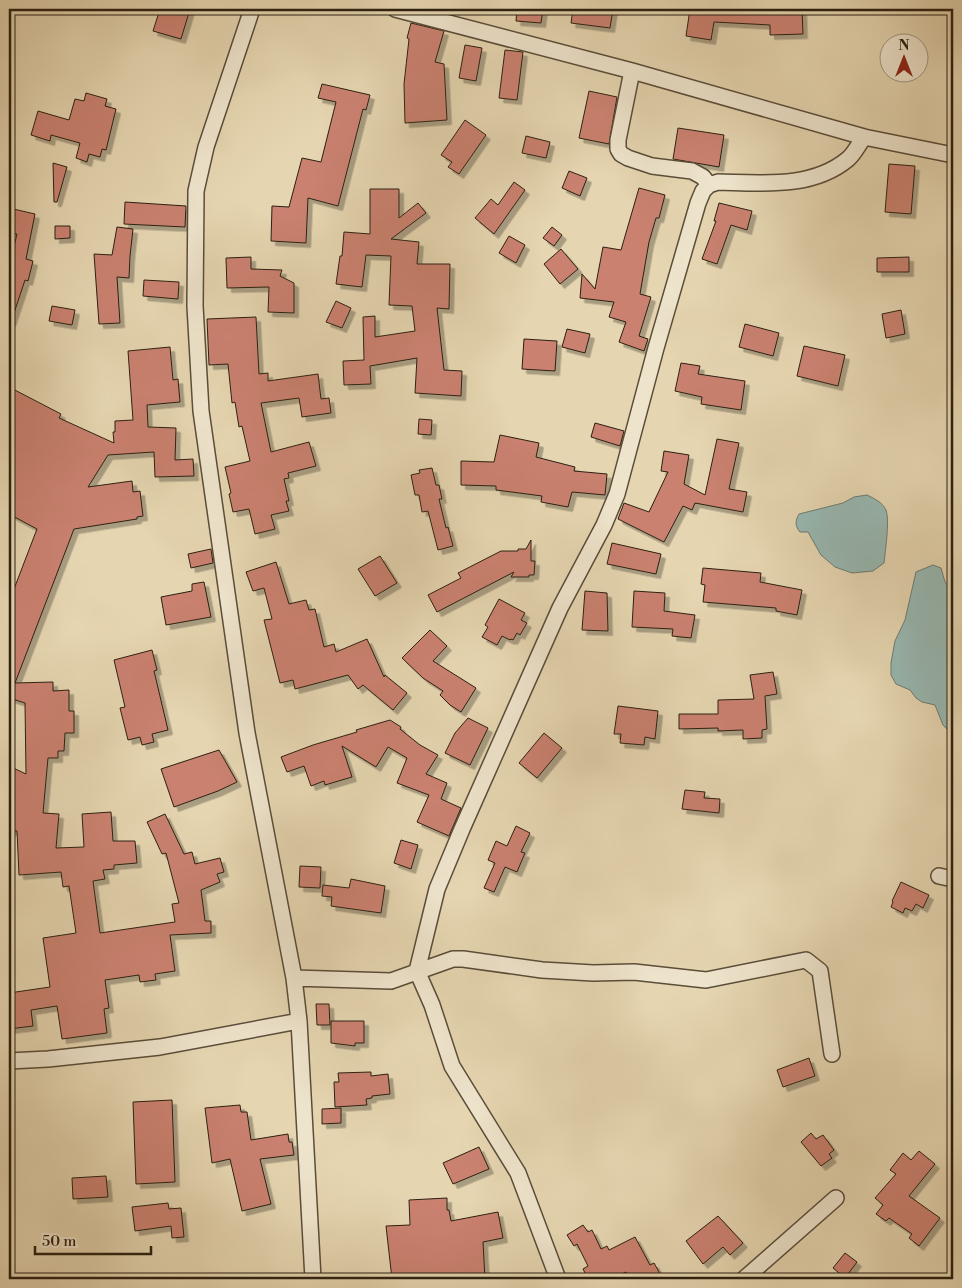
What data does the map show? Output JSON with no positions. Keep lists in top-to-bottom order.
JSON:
{
  "scale_bar": "50 m",
  "north": "top"
}
